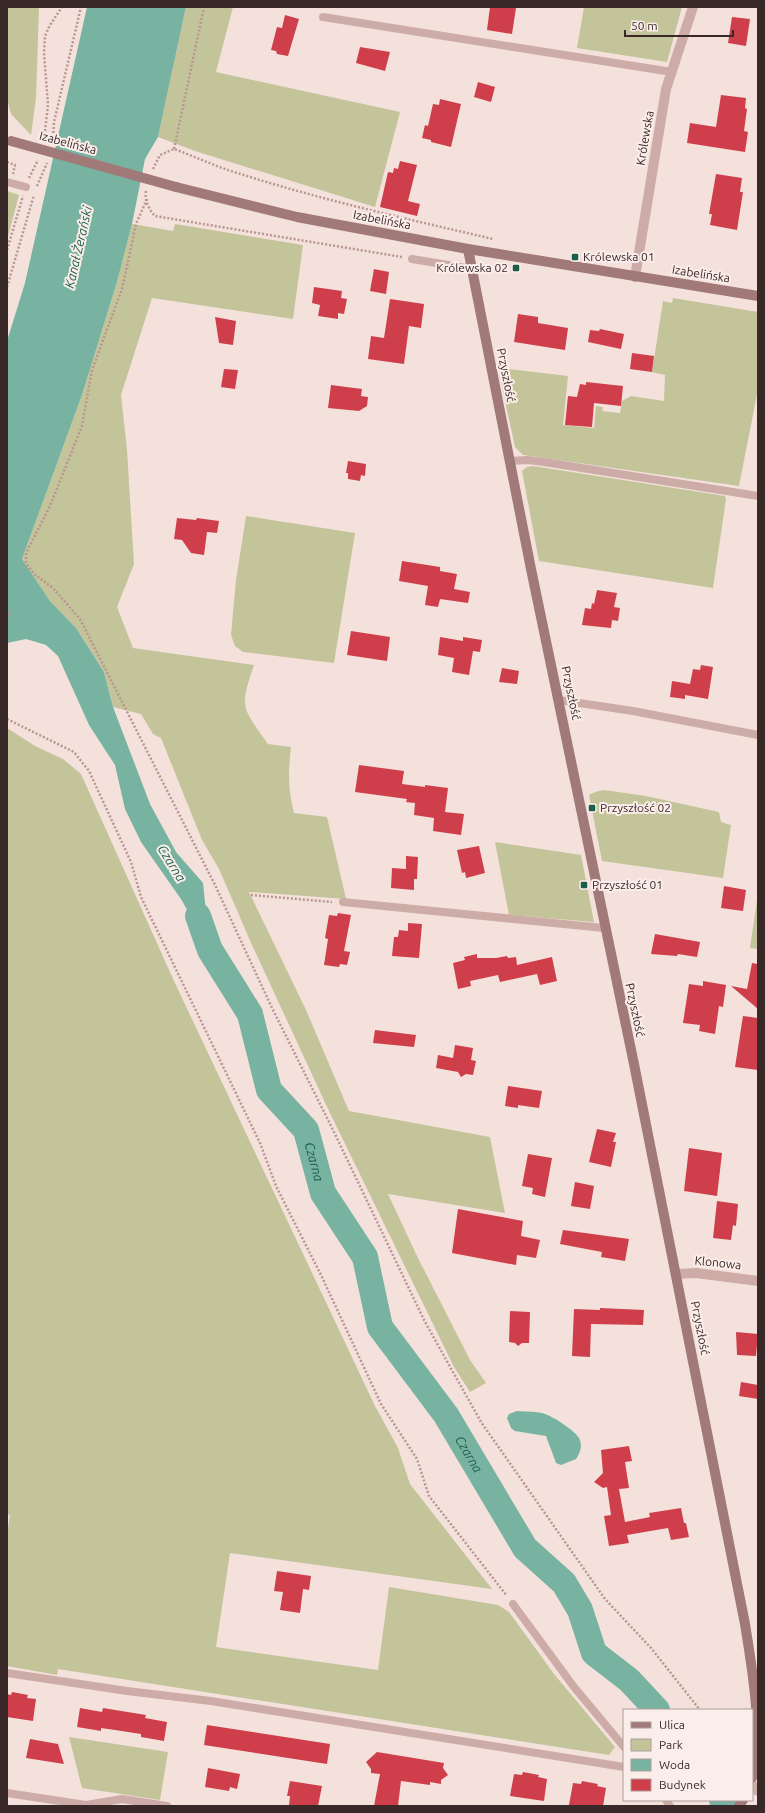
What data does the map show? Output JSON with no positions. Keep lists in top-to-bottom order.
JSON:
{
  "streets": {
    "street": [
      "Królewska",
      "Izabelińska",
      "Przyszłość",
      "Klonowa"
    ]
  },
  "crossings": [
    ["Królewska", "Izabelińska"],
    ["Izabelińska", "Przyszłość"],
    ["Przyszłość", "Klonowa"]
  ],
  "water": ["Kanał Żerański", "Czarna"],
  "places": {
    "transit": [
      "Królewska 01",
      "Królewska 02",
      "Przyszłość 02",
      "Przyszłość 01"
    ]
  },
  "legend": [
    "Ulica",
    "Park",
    "Woda",
    "Budynek"
  ],
  "scale_bar": "50 m"
}
